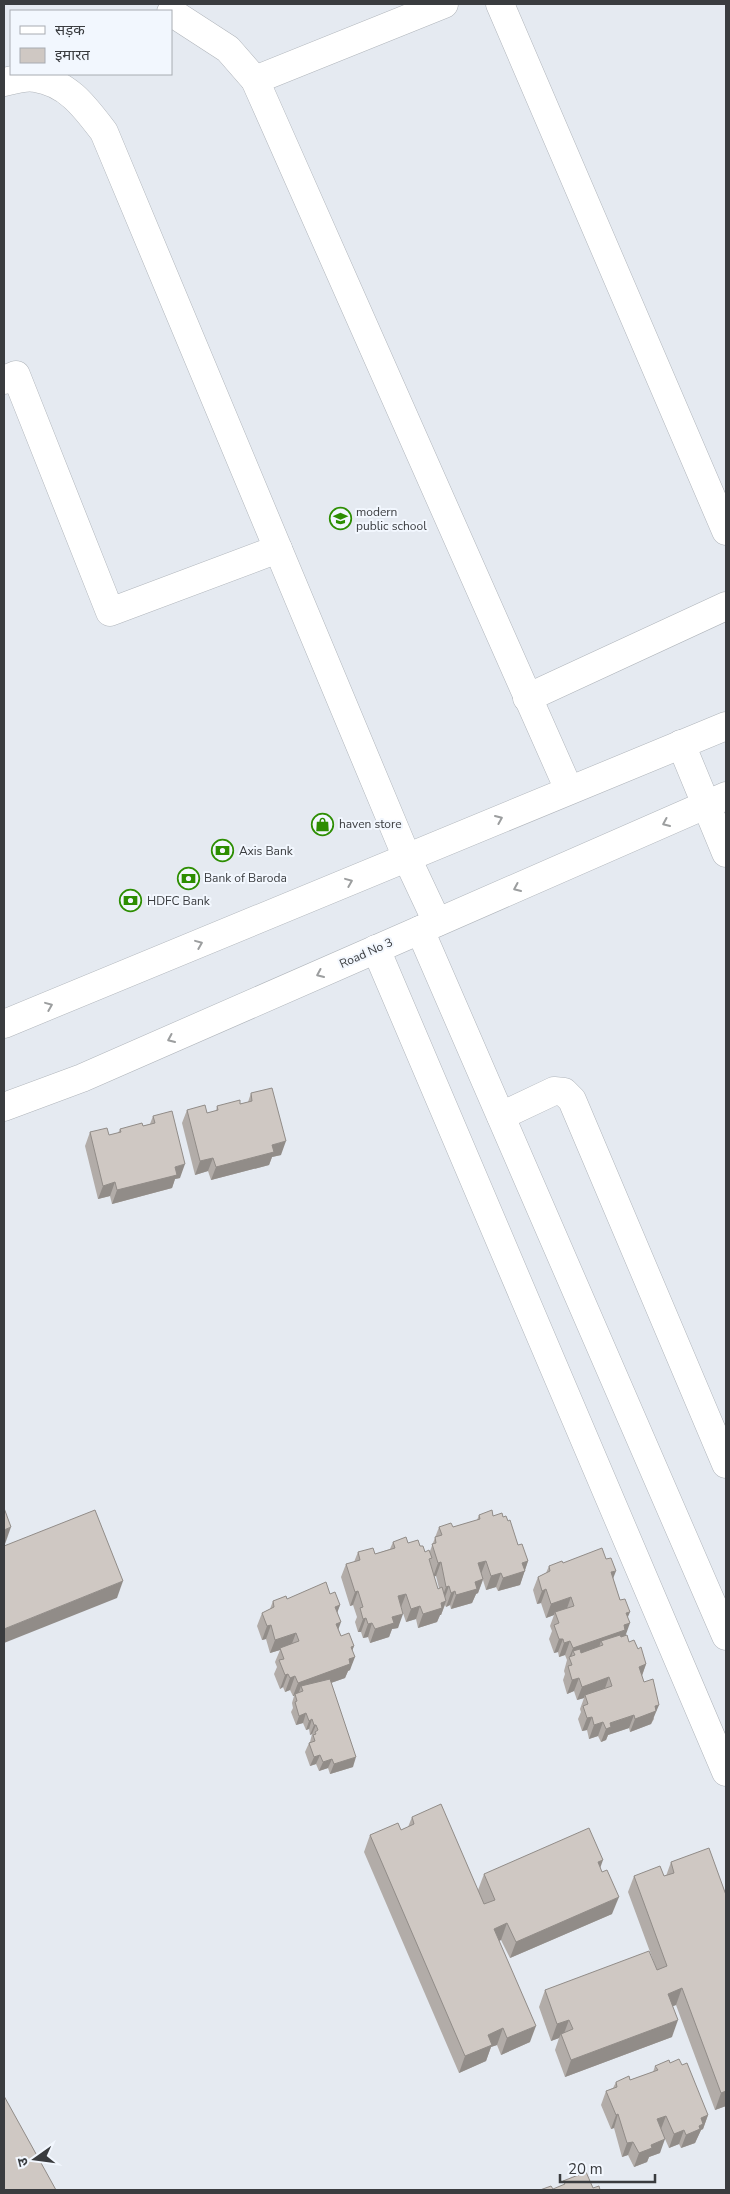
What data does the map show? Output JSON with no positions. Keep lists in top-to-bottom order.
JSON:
{
  "streets": {
    "street": ["Road No 3"]
  },
  "places": {
    "school or university": ["modern public school"],
    "shop": ["haven store"],
    "bank": ["Axis Bank", "Bank of Baroda", "HDFC Bank"]
  },
  "legend": ["सड़क", "इमारत"],
  "scale_bar": "20 m",
  "north": "left"
}
